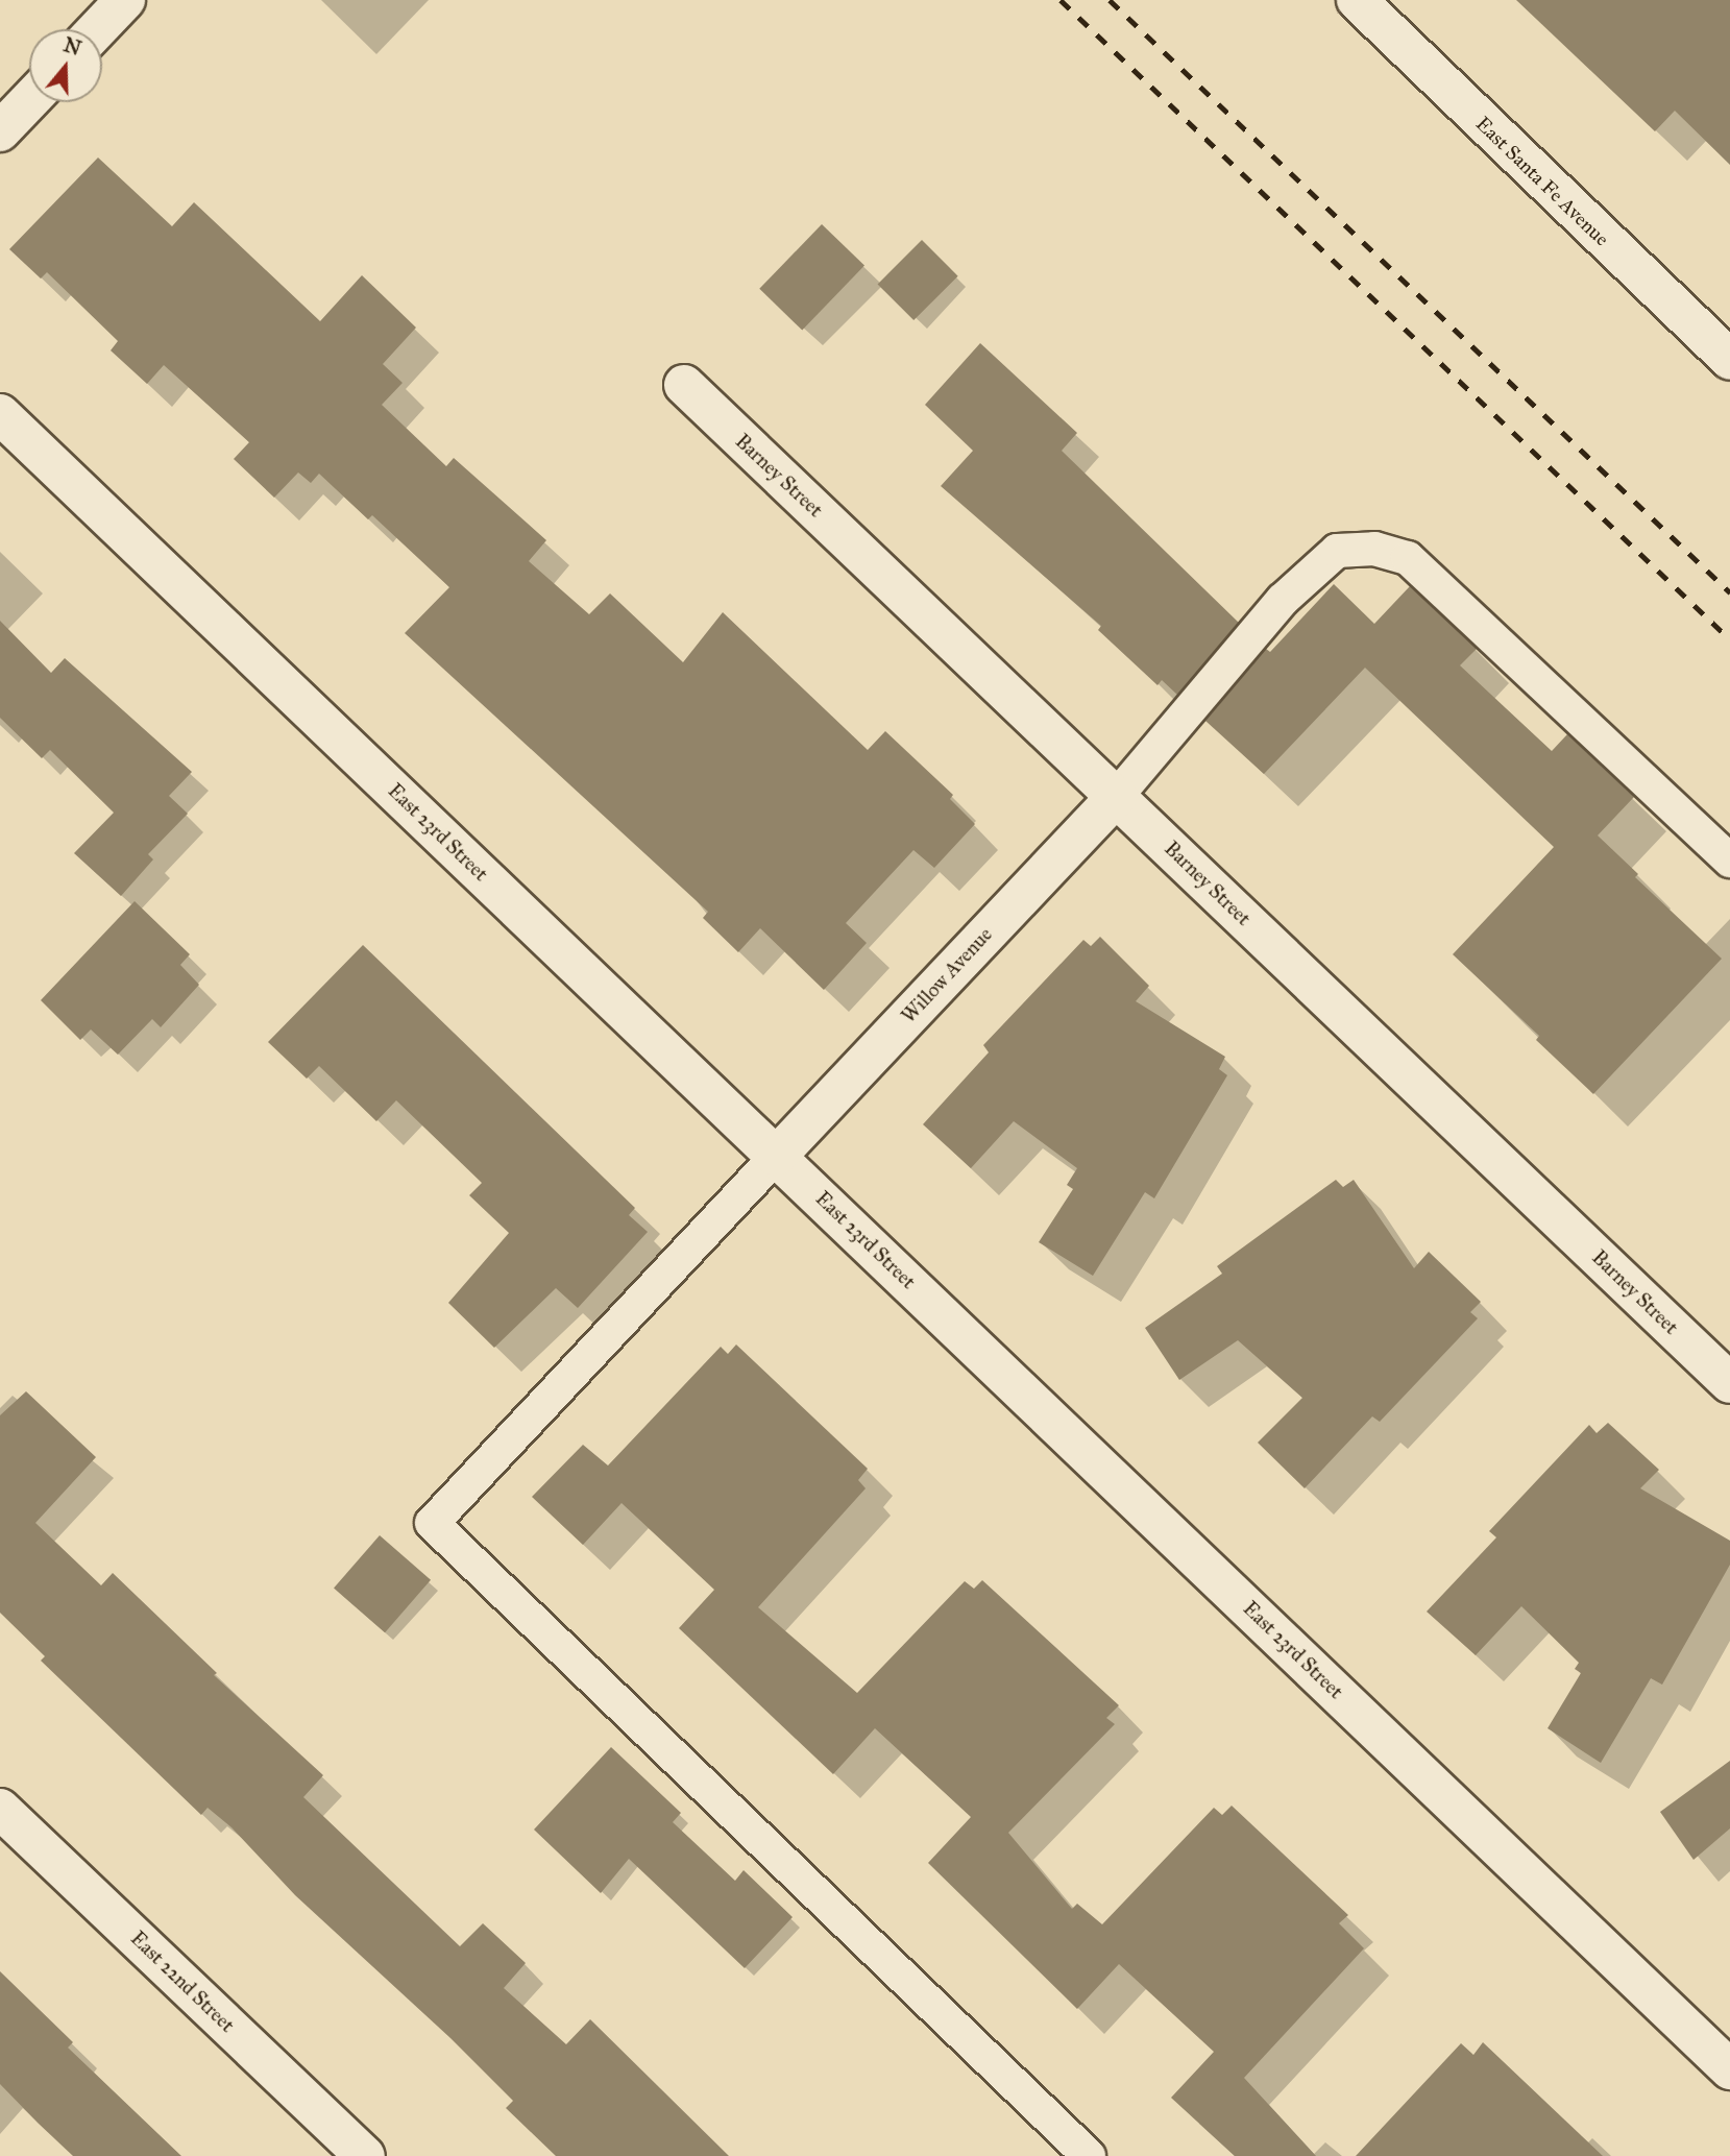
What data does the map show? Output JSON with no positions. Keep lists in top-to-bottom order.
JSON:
{
  "streets": {
    "street": [
      "East Santa Fe Avenue",
      "Barney Street",
      "East 23rd Street",
      "Willow Avenue",
      "East 22nd Street"
    ]
  },
  "crossings": [
    ["Barney Street", "Willow Avenue"],
    ["East 23rd Street", "Willow Avenue"]
  ],
  "north": "top"
}
